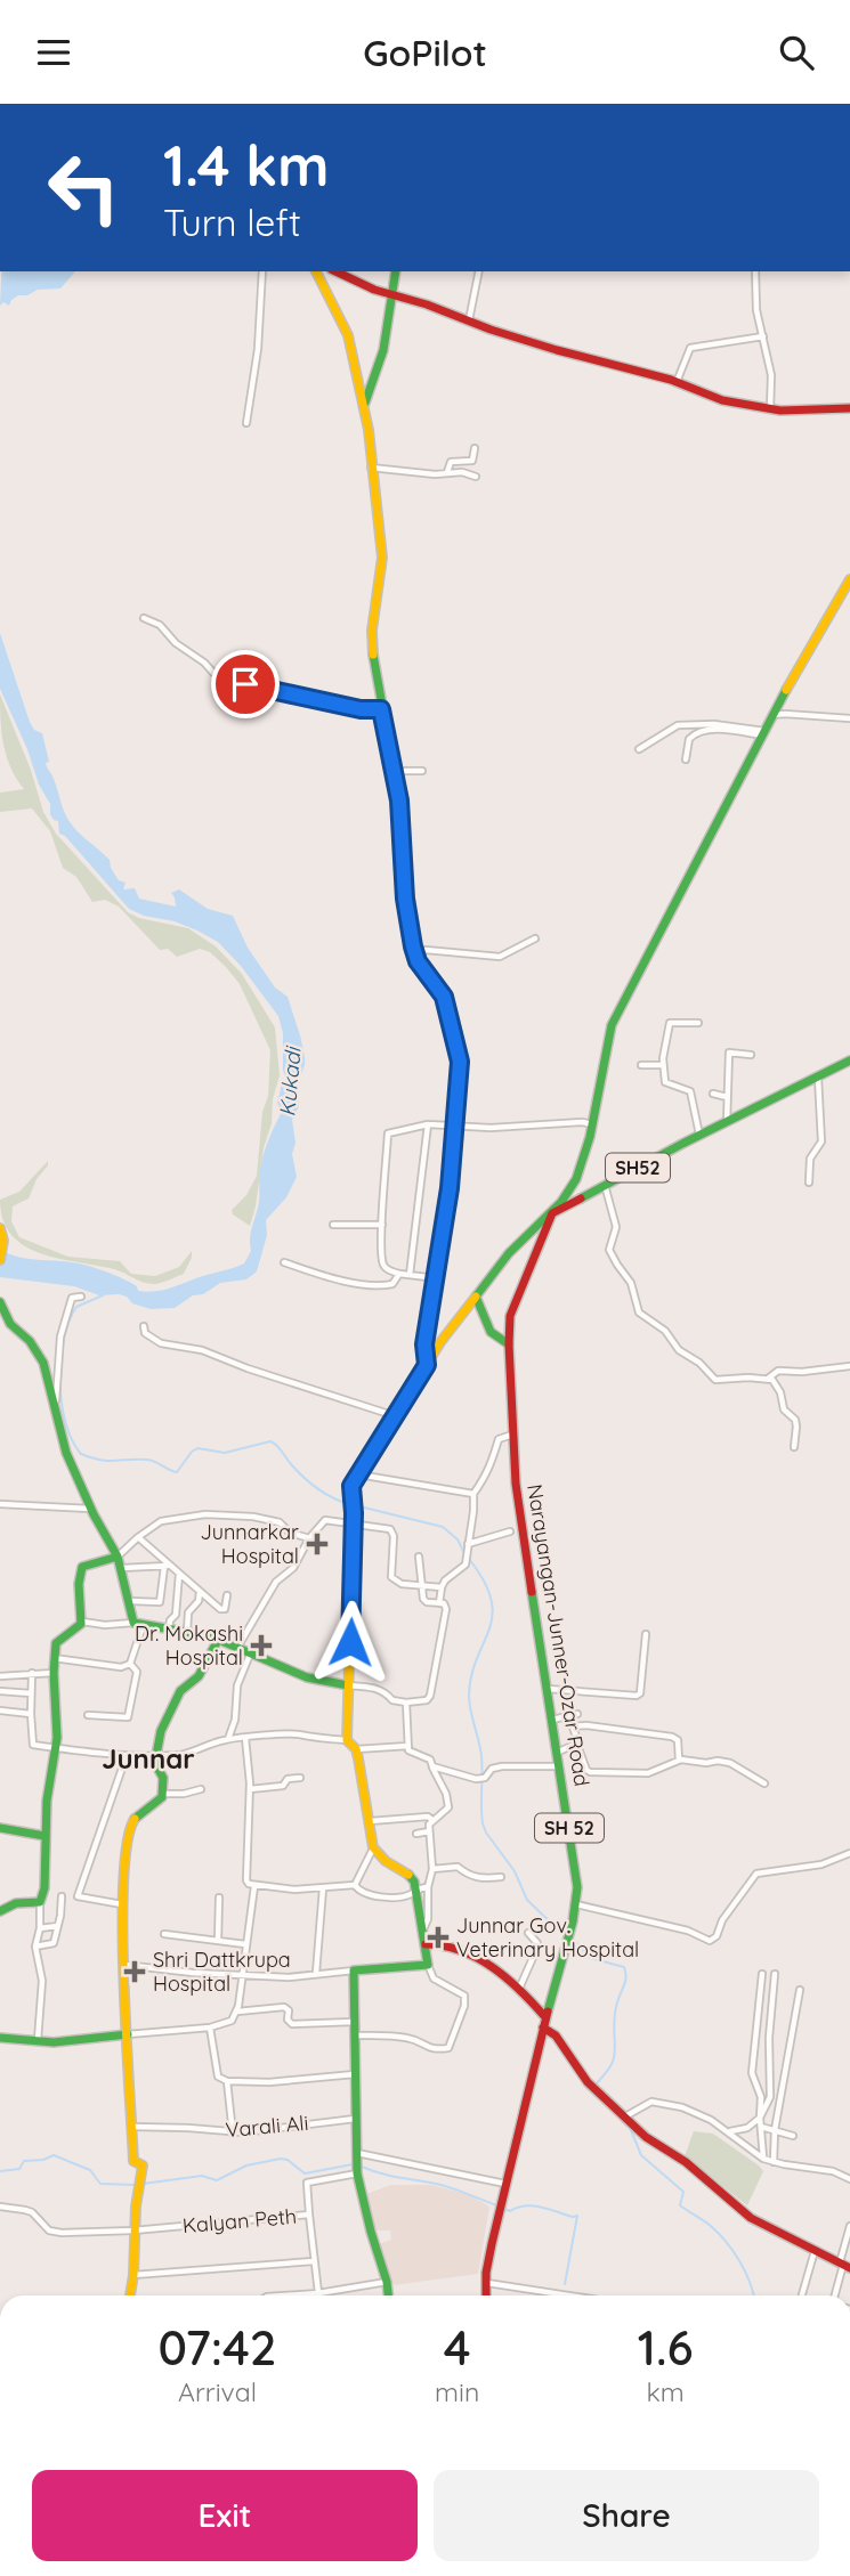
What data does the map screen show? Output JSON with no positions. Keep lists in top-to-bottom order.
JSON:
{
  "streets": {
    "street": [
      "SH52",
      "Narayangan-Junner-Ozar Road",
      "SH 52",
      "Varali Ali",
      "Kalyan Peth"
    ]
  },
  "crossings": [
    ["SH52", "Narayangan-Junner-Ozar Road"]
  ],
  "districts": ["Junnar"],
  "water": ["Kukadi"],
  "places": {
    "health": [
      "Junnarkar Hospital",
      "Dr. Mokashi Hospital",
      "Junnar Gov. Veterinary Hospital",
      "Shri Dattkrupa Hospital"
    ]
  },
  "page": {
    "header": "GoPilot",
    "turn": ["1.4 km", "Turn left"],
    "eta": [
      "07:42",
      "Arrival",
      "4",
      "min",
      "1.6",
      "km"
    ],
    "buttons": ["Exit", "Share"]
  }
}
